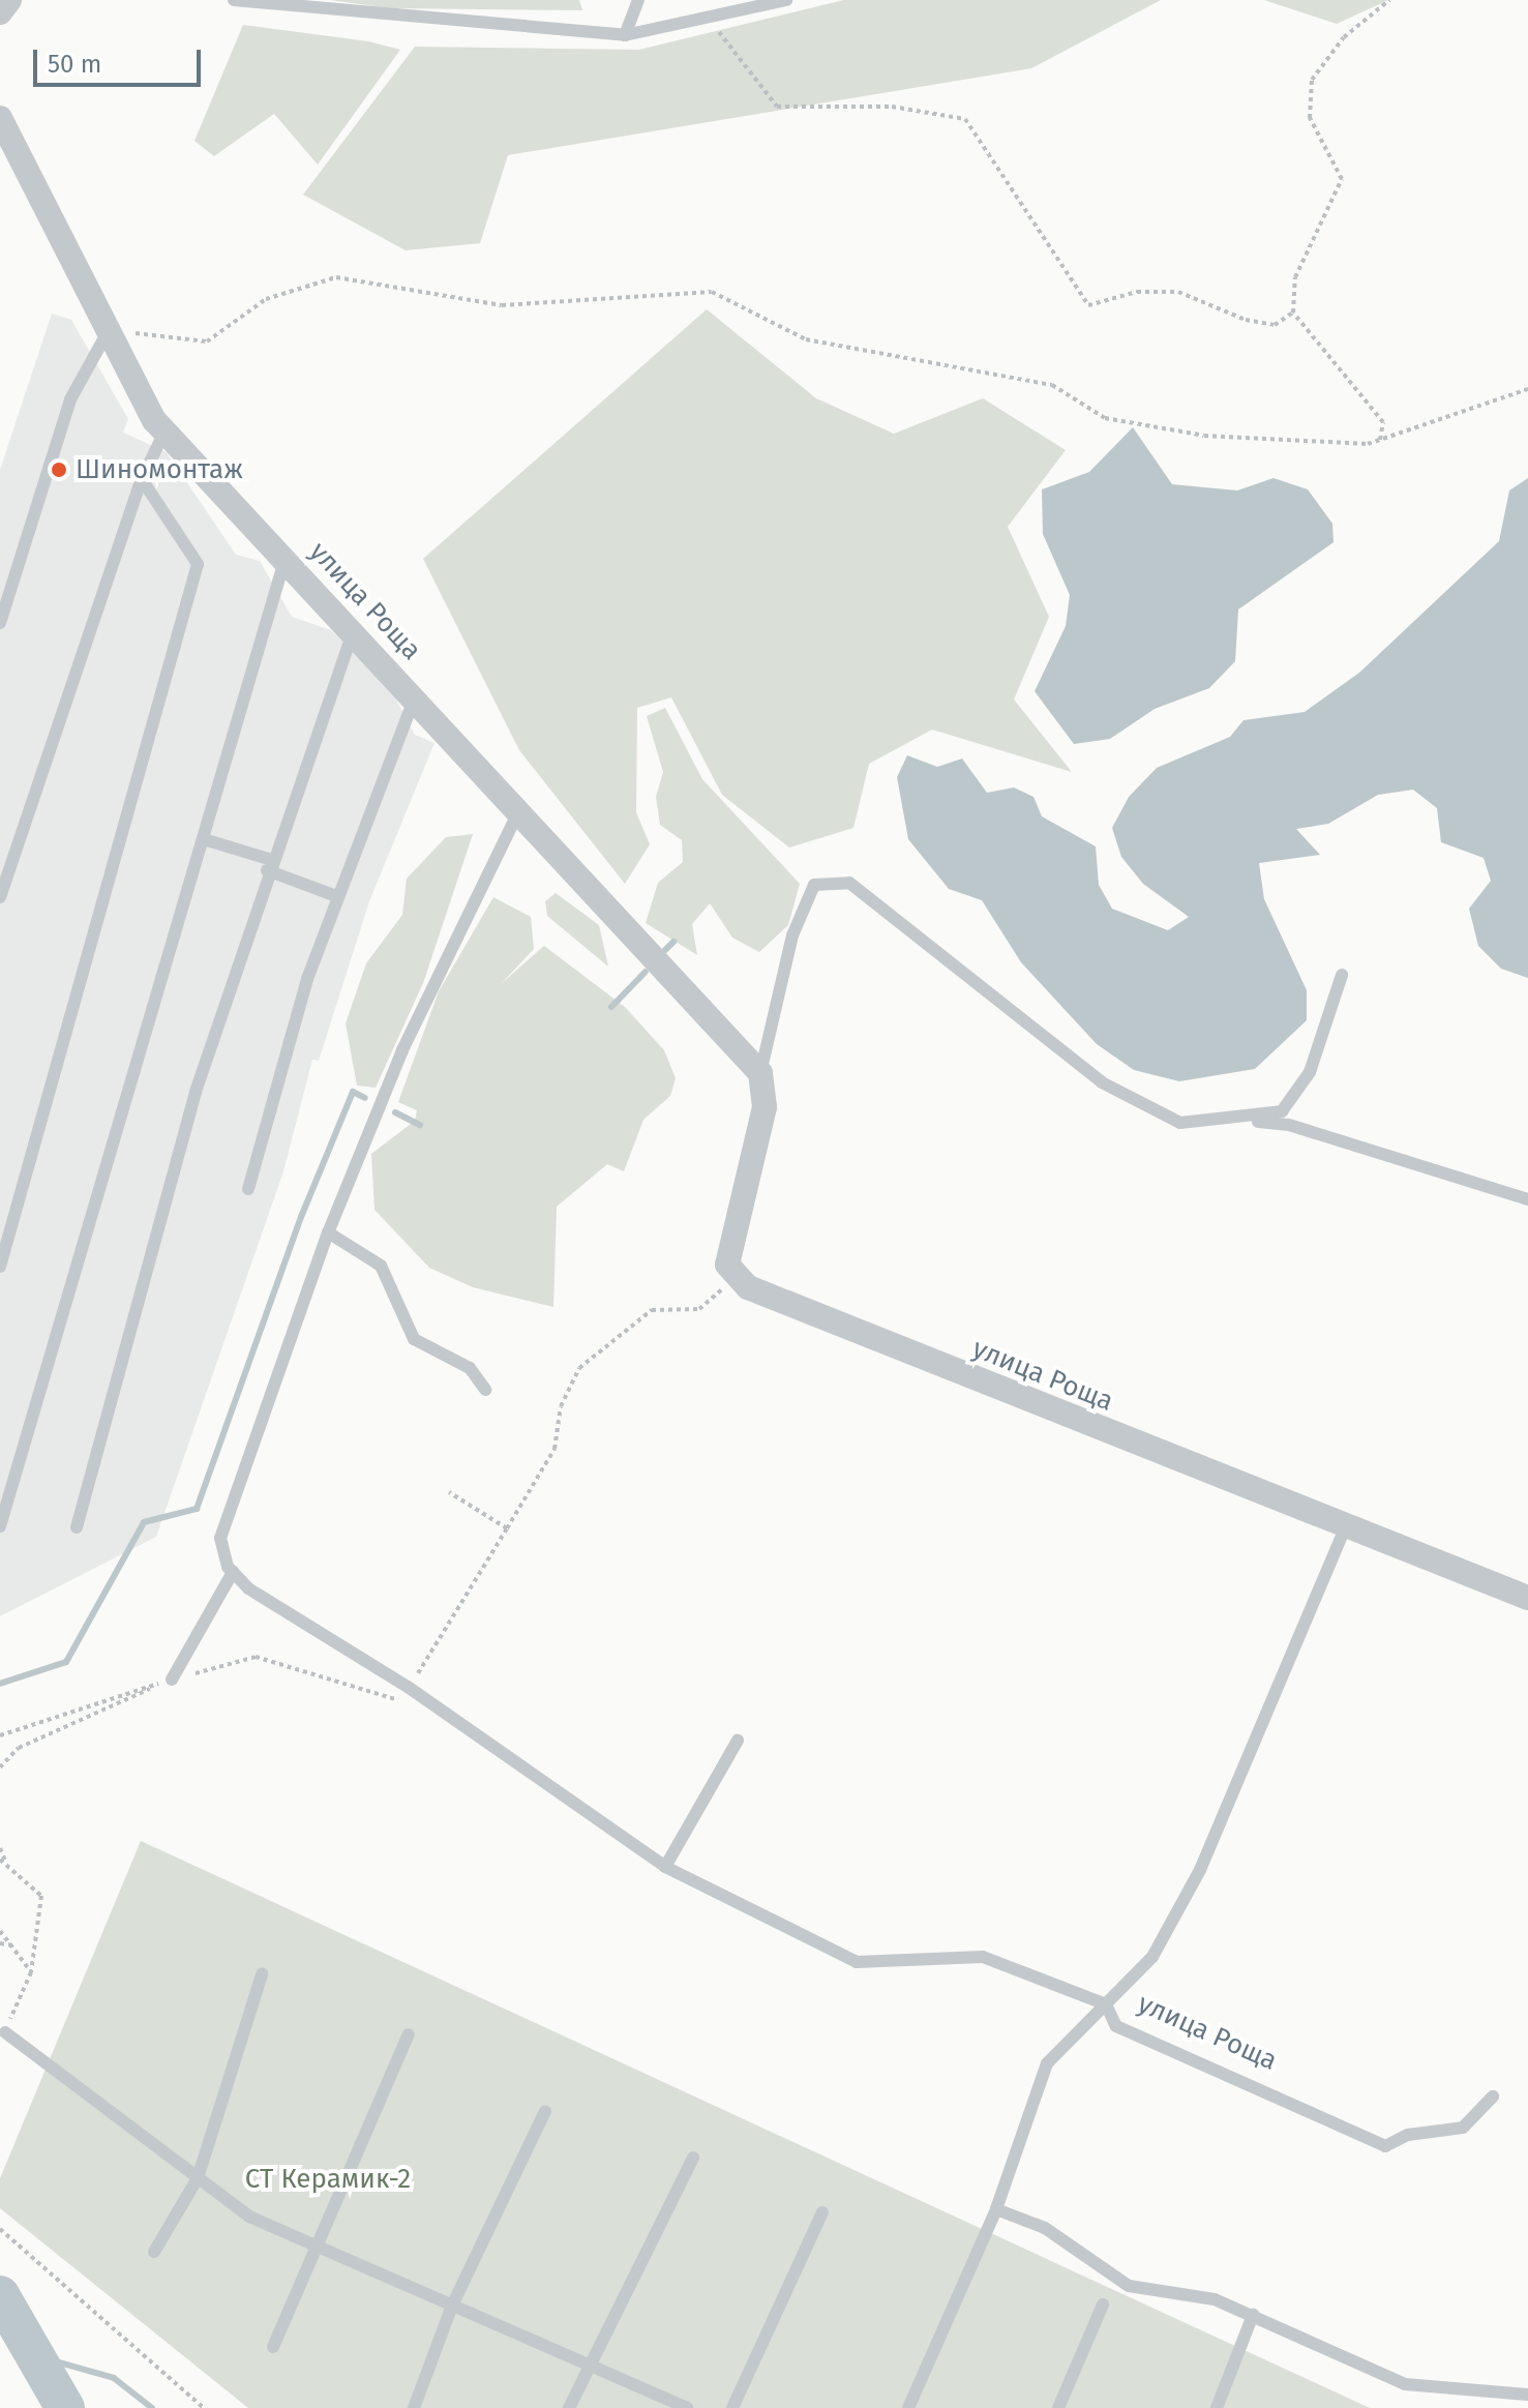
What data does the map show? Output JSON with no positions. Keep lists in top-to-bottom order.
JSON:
{
  "streets": {
    "street": ["улица Роща"]
  },
  "parks": ["СТ Керамик-2"],
  "places": ["Шиномонтаж"],
  "scale_bar": "50 m"
}
